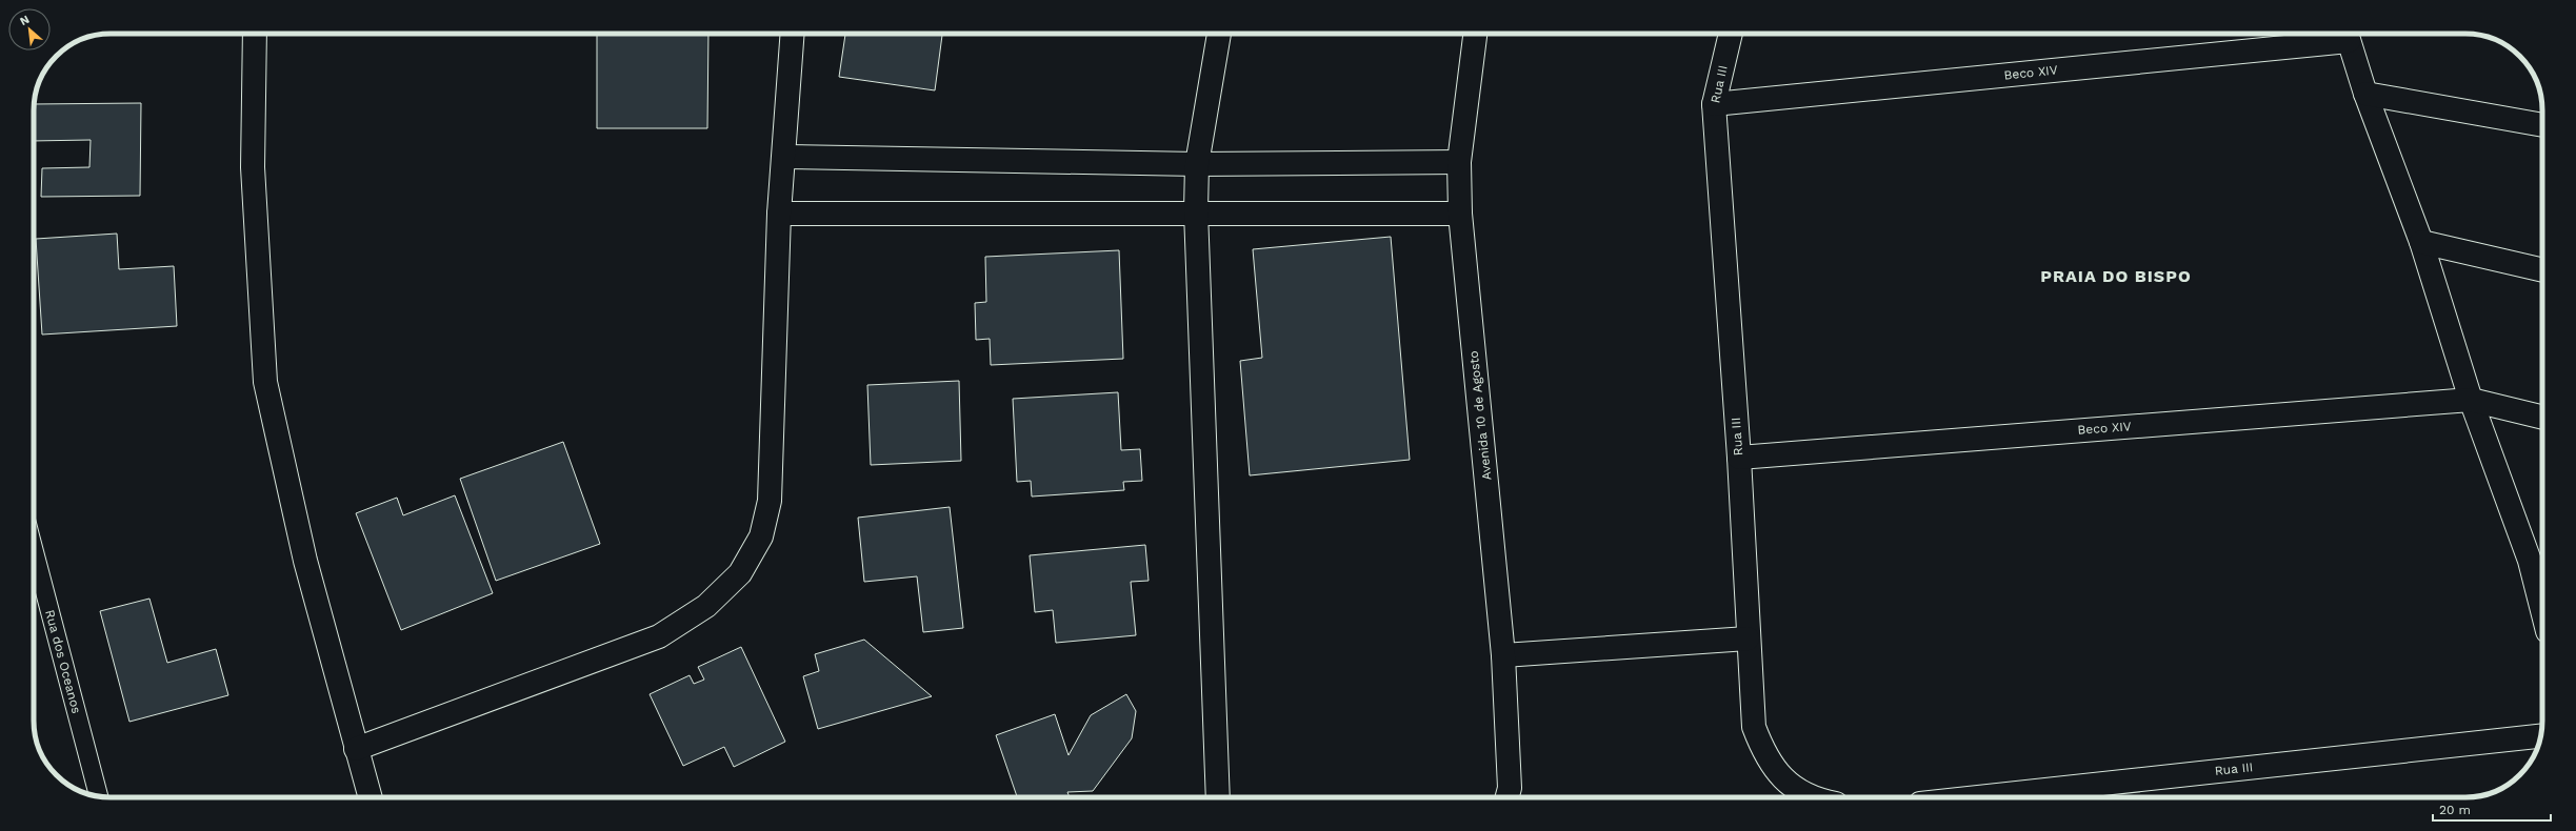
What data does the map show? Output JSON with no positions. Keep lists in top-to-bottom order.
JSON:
{
  "streets": {
    "street": ["Beco XIV", "Rua III", "Avenida 10 de Agosto"],
    "lane": ["Rua dos Oceanos"]
  },
  "crossings": [
    ["Beco XIV", "Rua III"]
  ],
  "districts": ["PRAIA DO BISPO"],
  "scale_bar": "20 m",
  "north": "top left"
}
